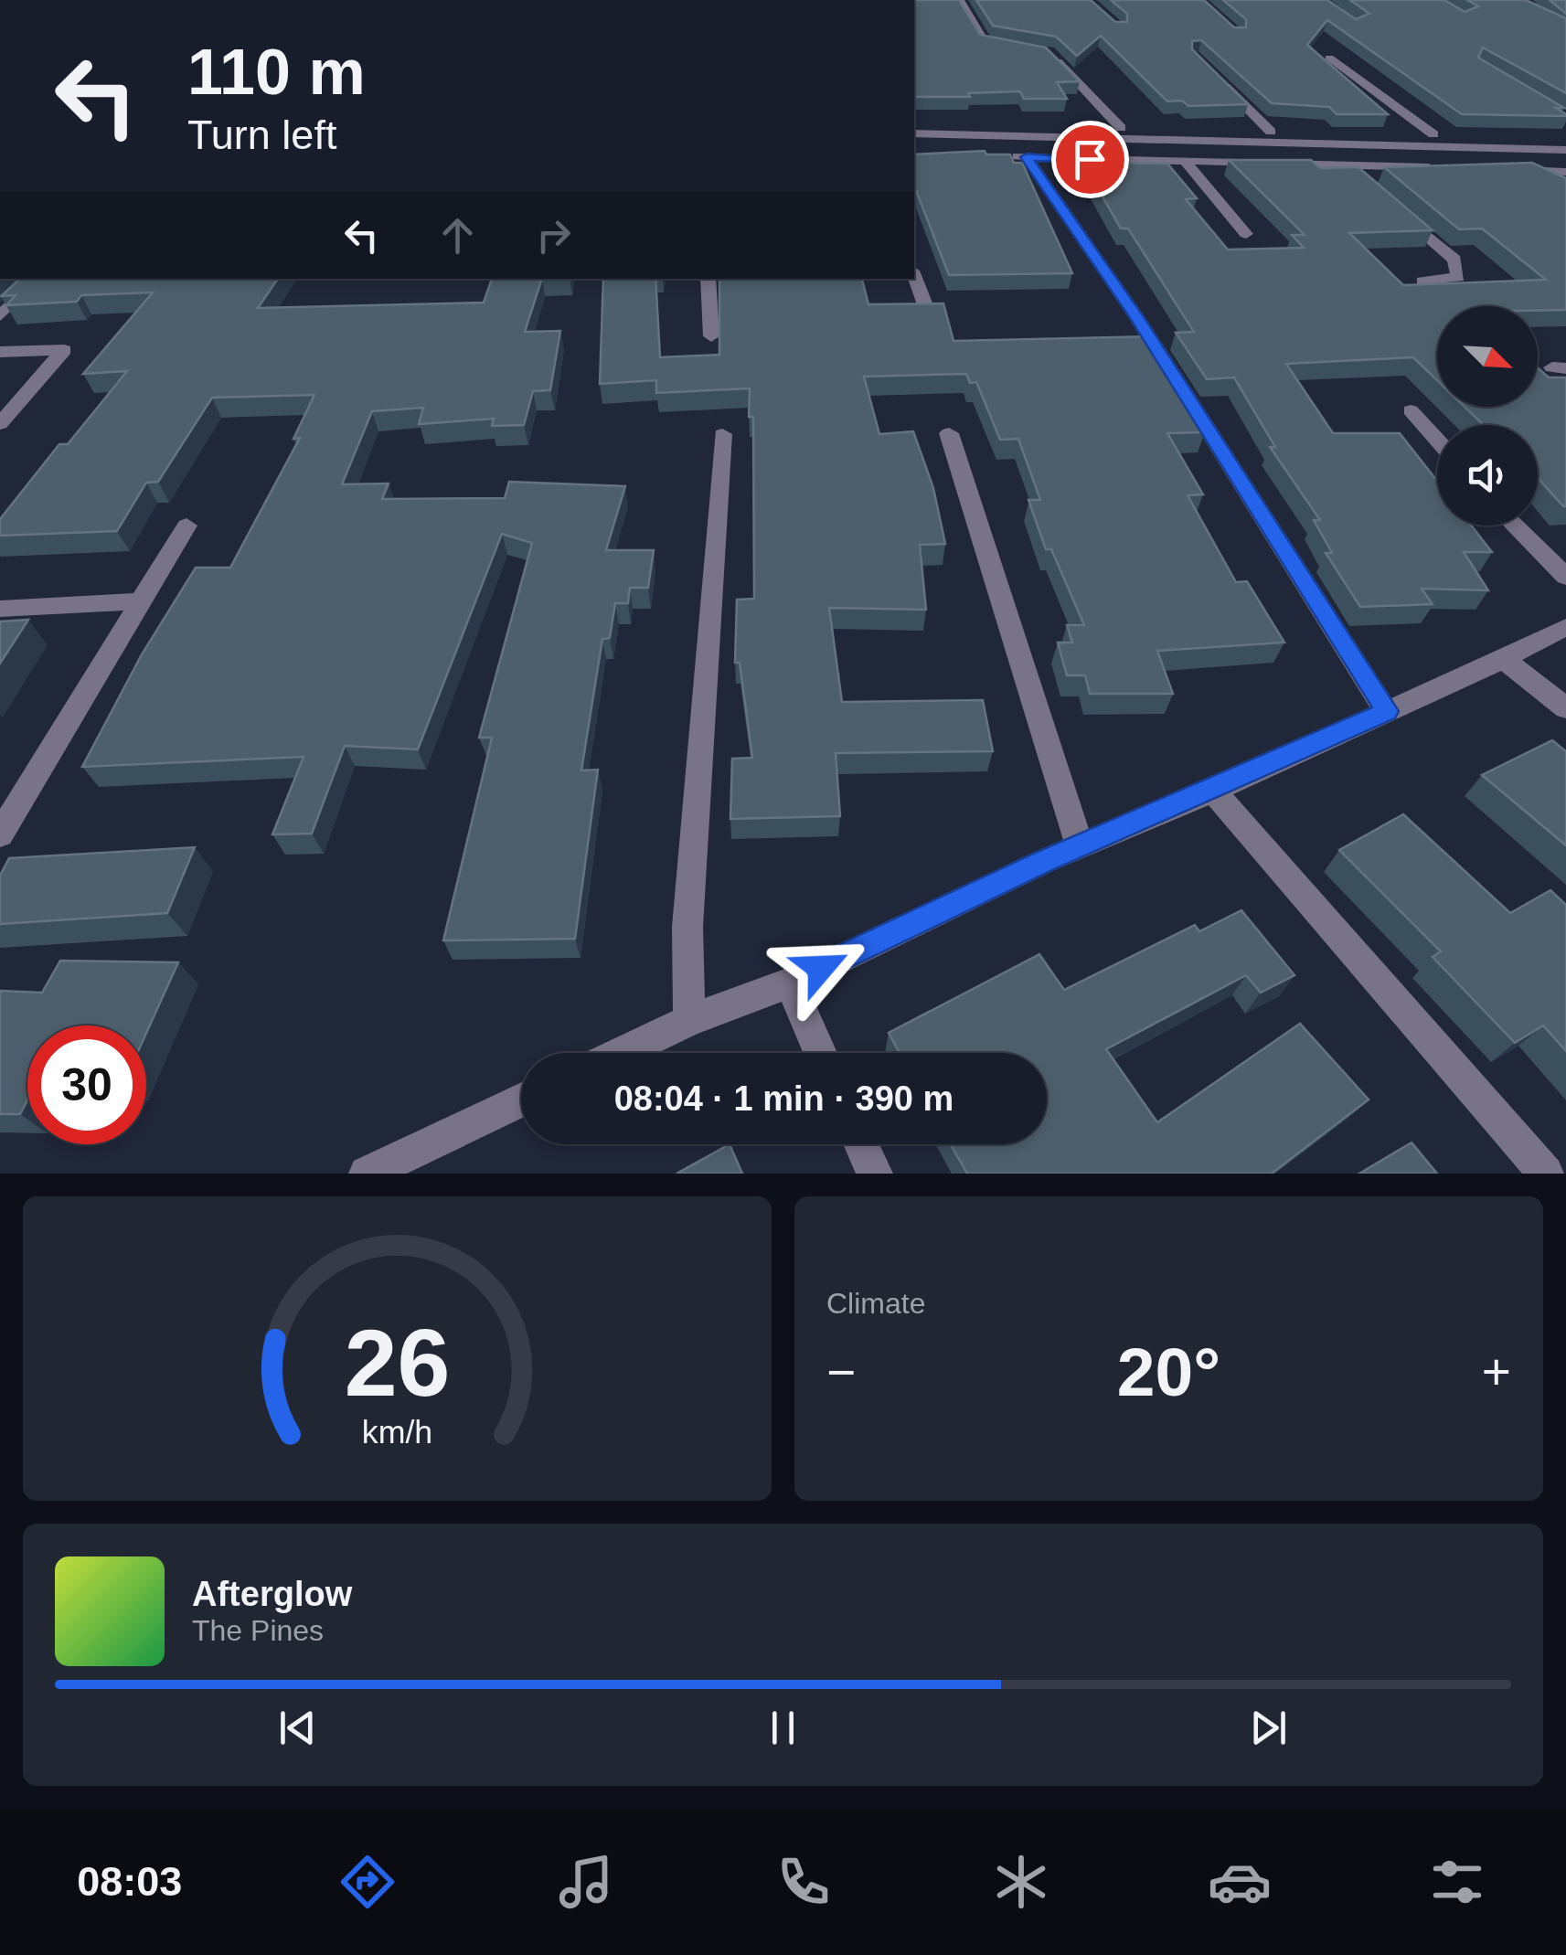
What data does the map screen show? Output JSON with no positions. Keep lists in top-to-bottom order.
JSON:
{
  "north": "bottom right",
  "page": {
    "turn": ["110 m", "Turn left"],
    "limit": "30",
    "trip": "08:04 · 1 min · 390 m",
    "tile": "Climate",
    "heat": ["−", "20°", "+"],
    "song": ["Afterglow", "The Pines"],
    "tabs": "08:03",
    "gauge": ["26", "km/h"]
  }
}
